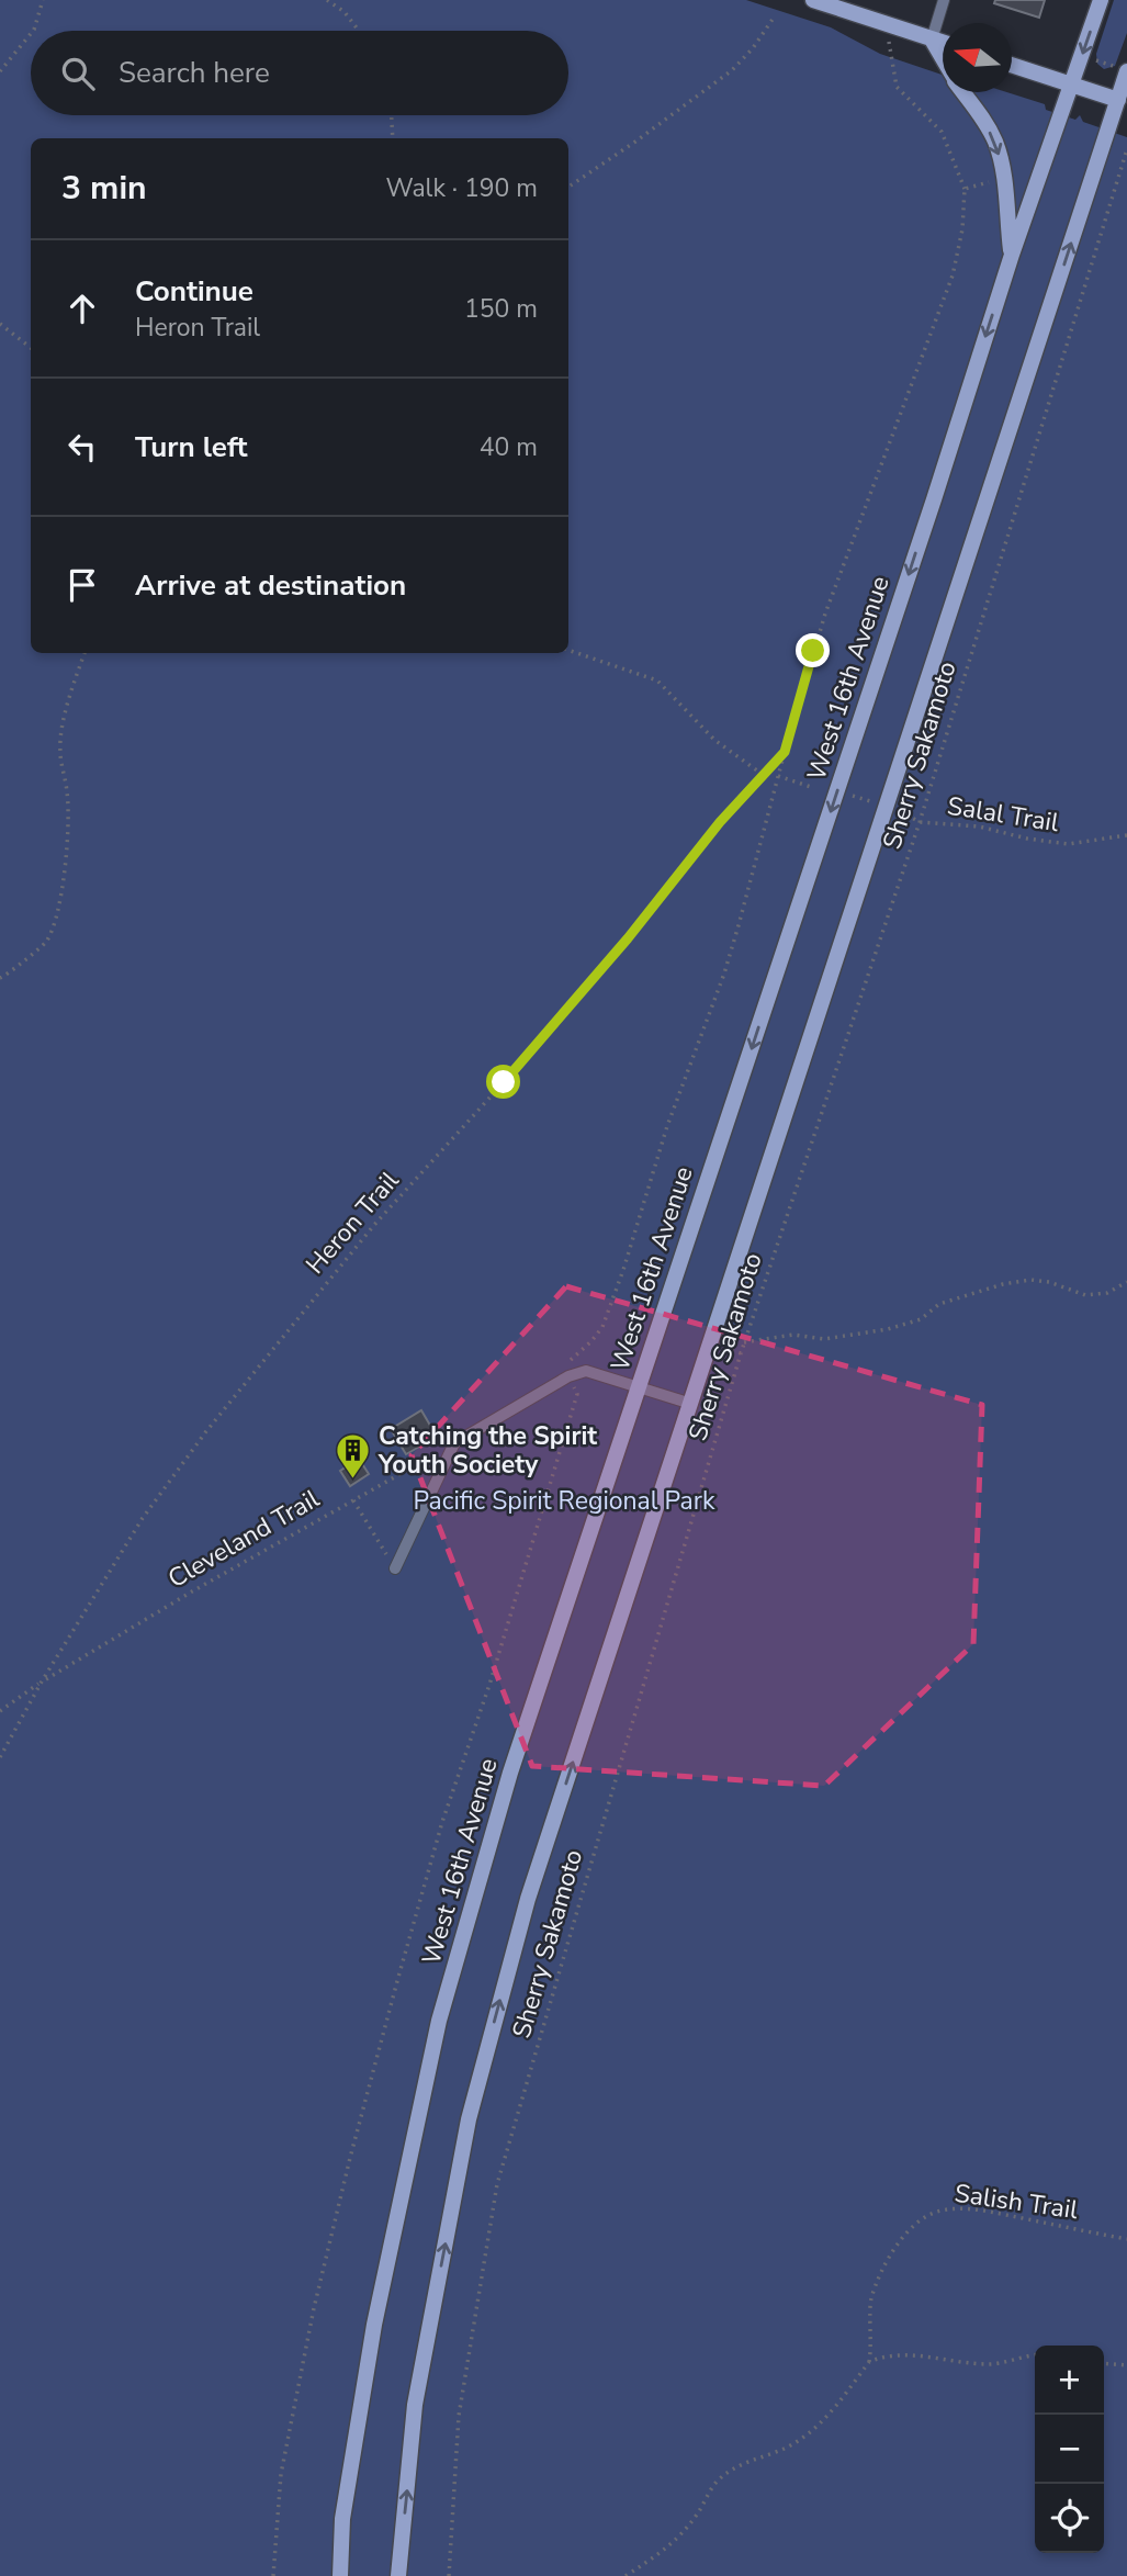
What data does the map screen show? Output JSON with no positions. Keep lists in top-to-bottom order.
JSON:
{
  "streets": {
    "main road": ["West 16th Avenue"],
    "path": [
      "Sherry Sakamoto",
      "Salal Trail",
      "Heron Trail",
      "Cleveland Trail",
      "Salish Trail"
    ]
  },
  "crossings": [
    ["Sherry Sakamoto", "Salal Trail"],
    ["Heron Trail", "Cleveland Trail"]
  ],
  "parks": ["Pacific Spirit Regional Park"],
  "places": {
    "building": ["Catching the Spirit Youth Society"]
  },
  "north": "left",
  "page": {
    "search": "Search here",
    "heading": ["3 min", "Walk · 190 m"],
    "list": [
      ["Continue", "Heron Trail", "150 m"],
      ["Turn left", "40 m"],
      "Arrive at destination"
    ],
    "map_buttons": ["+", "−"]
  }
}
